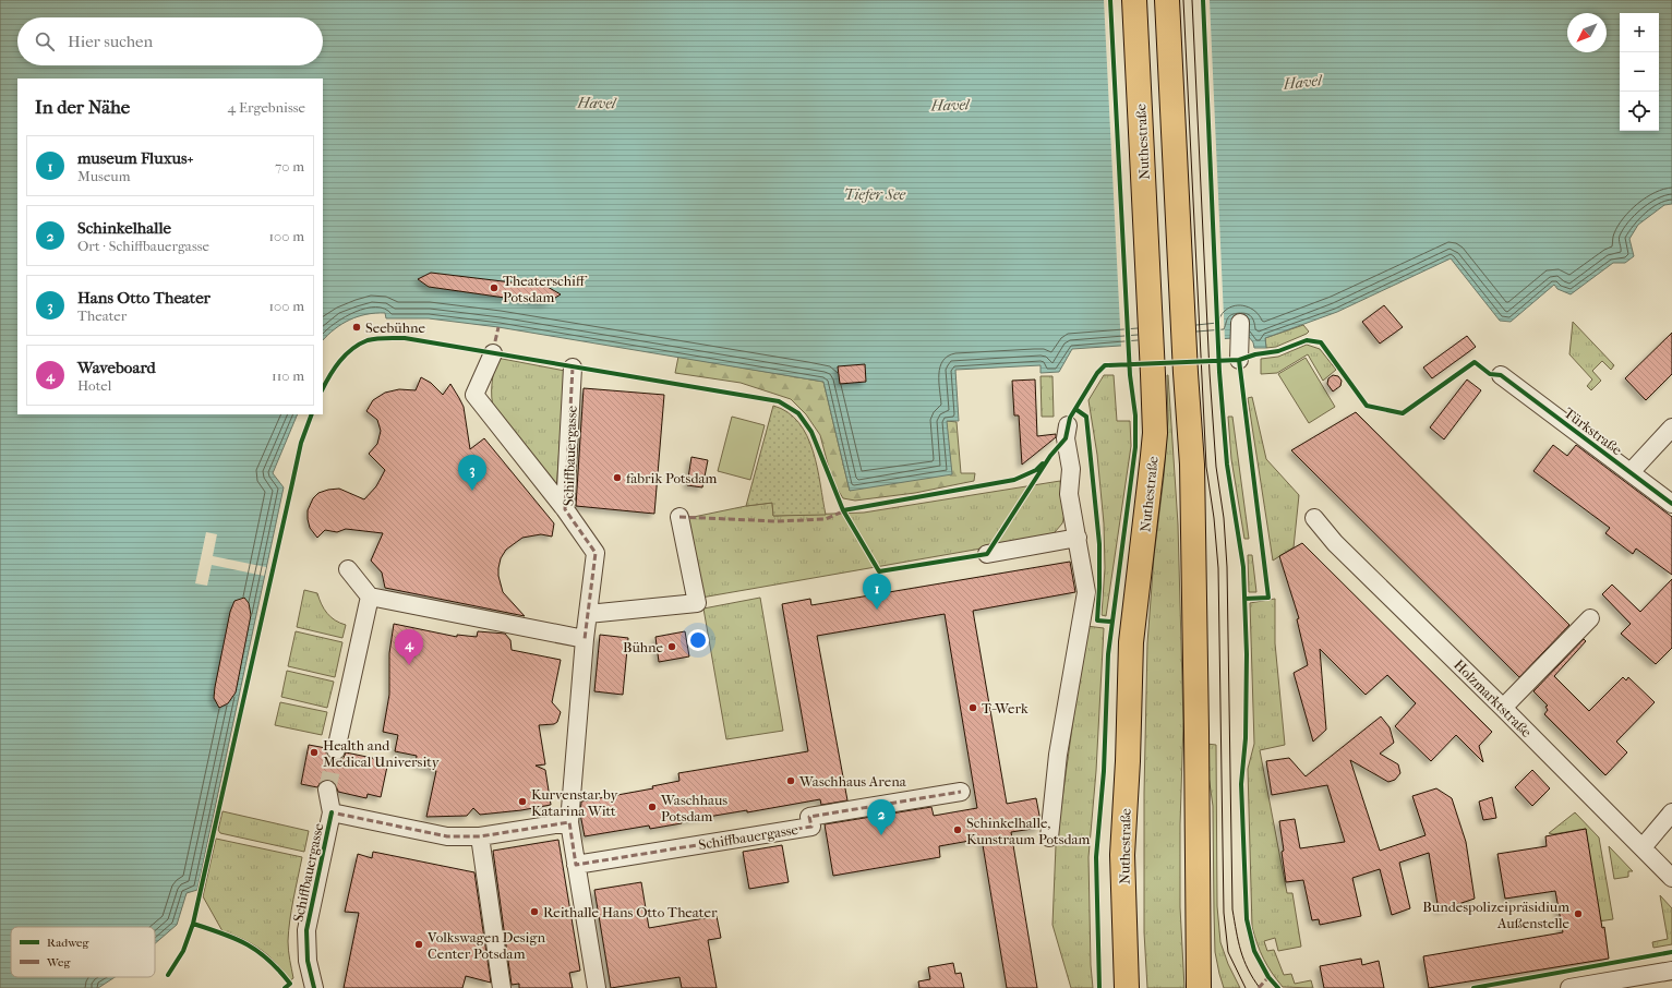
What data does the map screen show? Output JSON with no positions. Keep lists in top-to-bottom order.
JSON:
{
  "streets": {
    "highway": ["Nuthestraße"],
    "street": ["Türkstraße", "Schiffbauergasse", "Holzmarktstraße"]
  },
  "water": ["Havel", "Tiefer See"],
  "places": [
    "Theaterschiff Potsdam",
    "Seebühne",
    "fabrik Potsdam",
    "Bühne",
    "T-Werk",
    "Health and Medical University",
    "Waschhaus Arena",
    "Kurvenstar by Katarina Witt",
    "Waschhaus Potsdam",
    "Schinkelhalle, Kunstraum Potsdam",
    "Reithalle Hans Otto Theater",
    "Bundespolizeipräsidium Außenstelle",
    "Volkswagen Design Center Potsdam"
  ],
  "legend": ["Radweg", "Weg"],
  "north": "bottom left",
  "page": {
    "map_buttons": ["+", "−"],
    "search": "Hier suchen",
    "heading": ["In der Nähe", "4 Ergebnisse"],
    "list": [
      {
        "mark": "1",
        "name": "museum Fluxus+",
        "note": "Museum",
        "value": "70 m"
      },
      {
        "mark": "2",
        "name": "Schinkelhalle",
        "note": "Ort · Schiffbauergasse",
        "value": "100 m"
      },
      {
        "mark": "3",
        "name": "Hans Otto Theater",
        "note": "Theater",
        "value": "100 m"
      },
      {
        "mark": "4",
        "name": "Waveboard",
        "note": "Hotel",
        "value": "110 m"
      }
    ],
    "pins": [
      "3",
      "1",
      "4",
      "2"
    ]
  }
}
